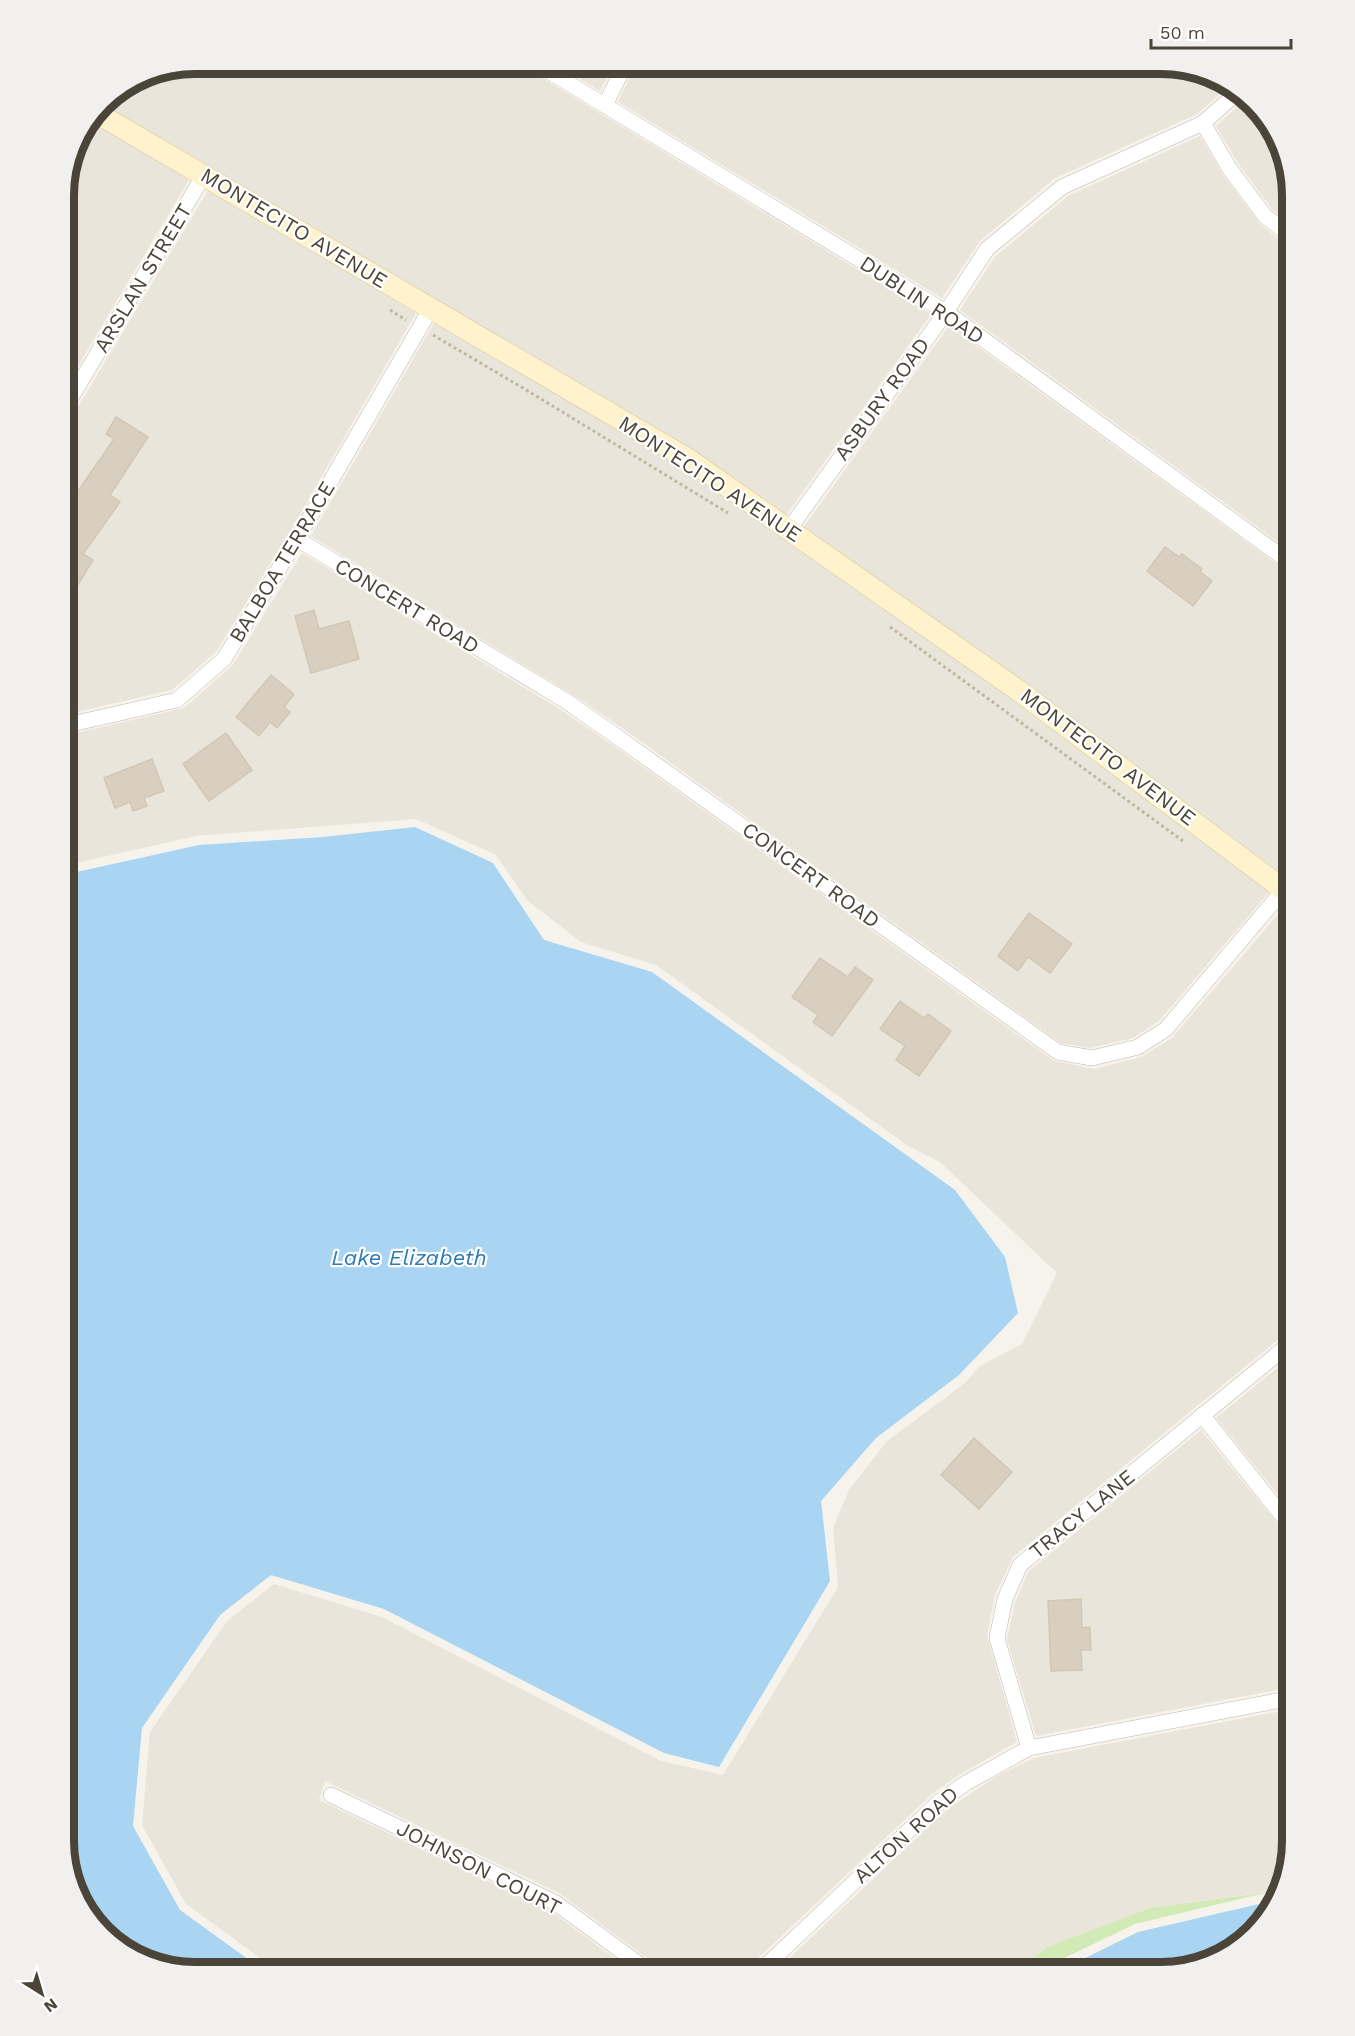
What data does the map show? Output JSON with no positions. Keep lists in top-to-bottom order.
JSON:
{
  "streets": {
    "street": [
      "MONTECITO AVENUE",
      "ARSLAN STREET",
      "DUBLIN ROAD",
      "ASBURY ROAD",
      "BALBOA TERRACE",
      "CONCERT ROAD",
      "TRACY LANE",
      "ALTON ROAD",
      "JOHNSON COURT"
    ]
  },
  "crossings": [
    ["MONTECITO AVENUE", "ARSLAN STREET"],
    ["MONTECITO AVENUE", "ASBURY ROAD"],
    ["MONTECITO AVENUE", "BALBOA TERRACE"],
    ["DUBLIN ROAD", "ASBURY ROAD"],
    ["BALBOA TERRACE", "CONCERT ROAD"],
    ["TRACY LANE", "ALTON ROAD"]
  ],
  "water": ["Lake Elizabeth"],
  "scale_bar": "50 m",
  "north": "bottom right"
}
